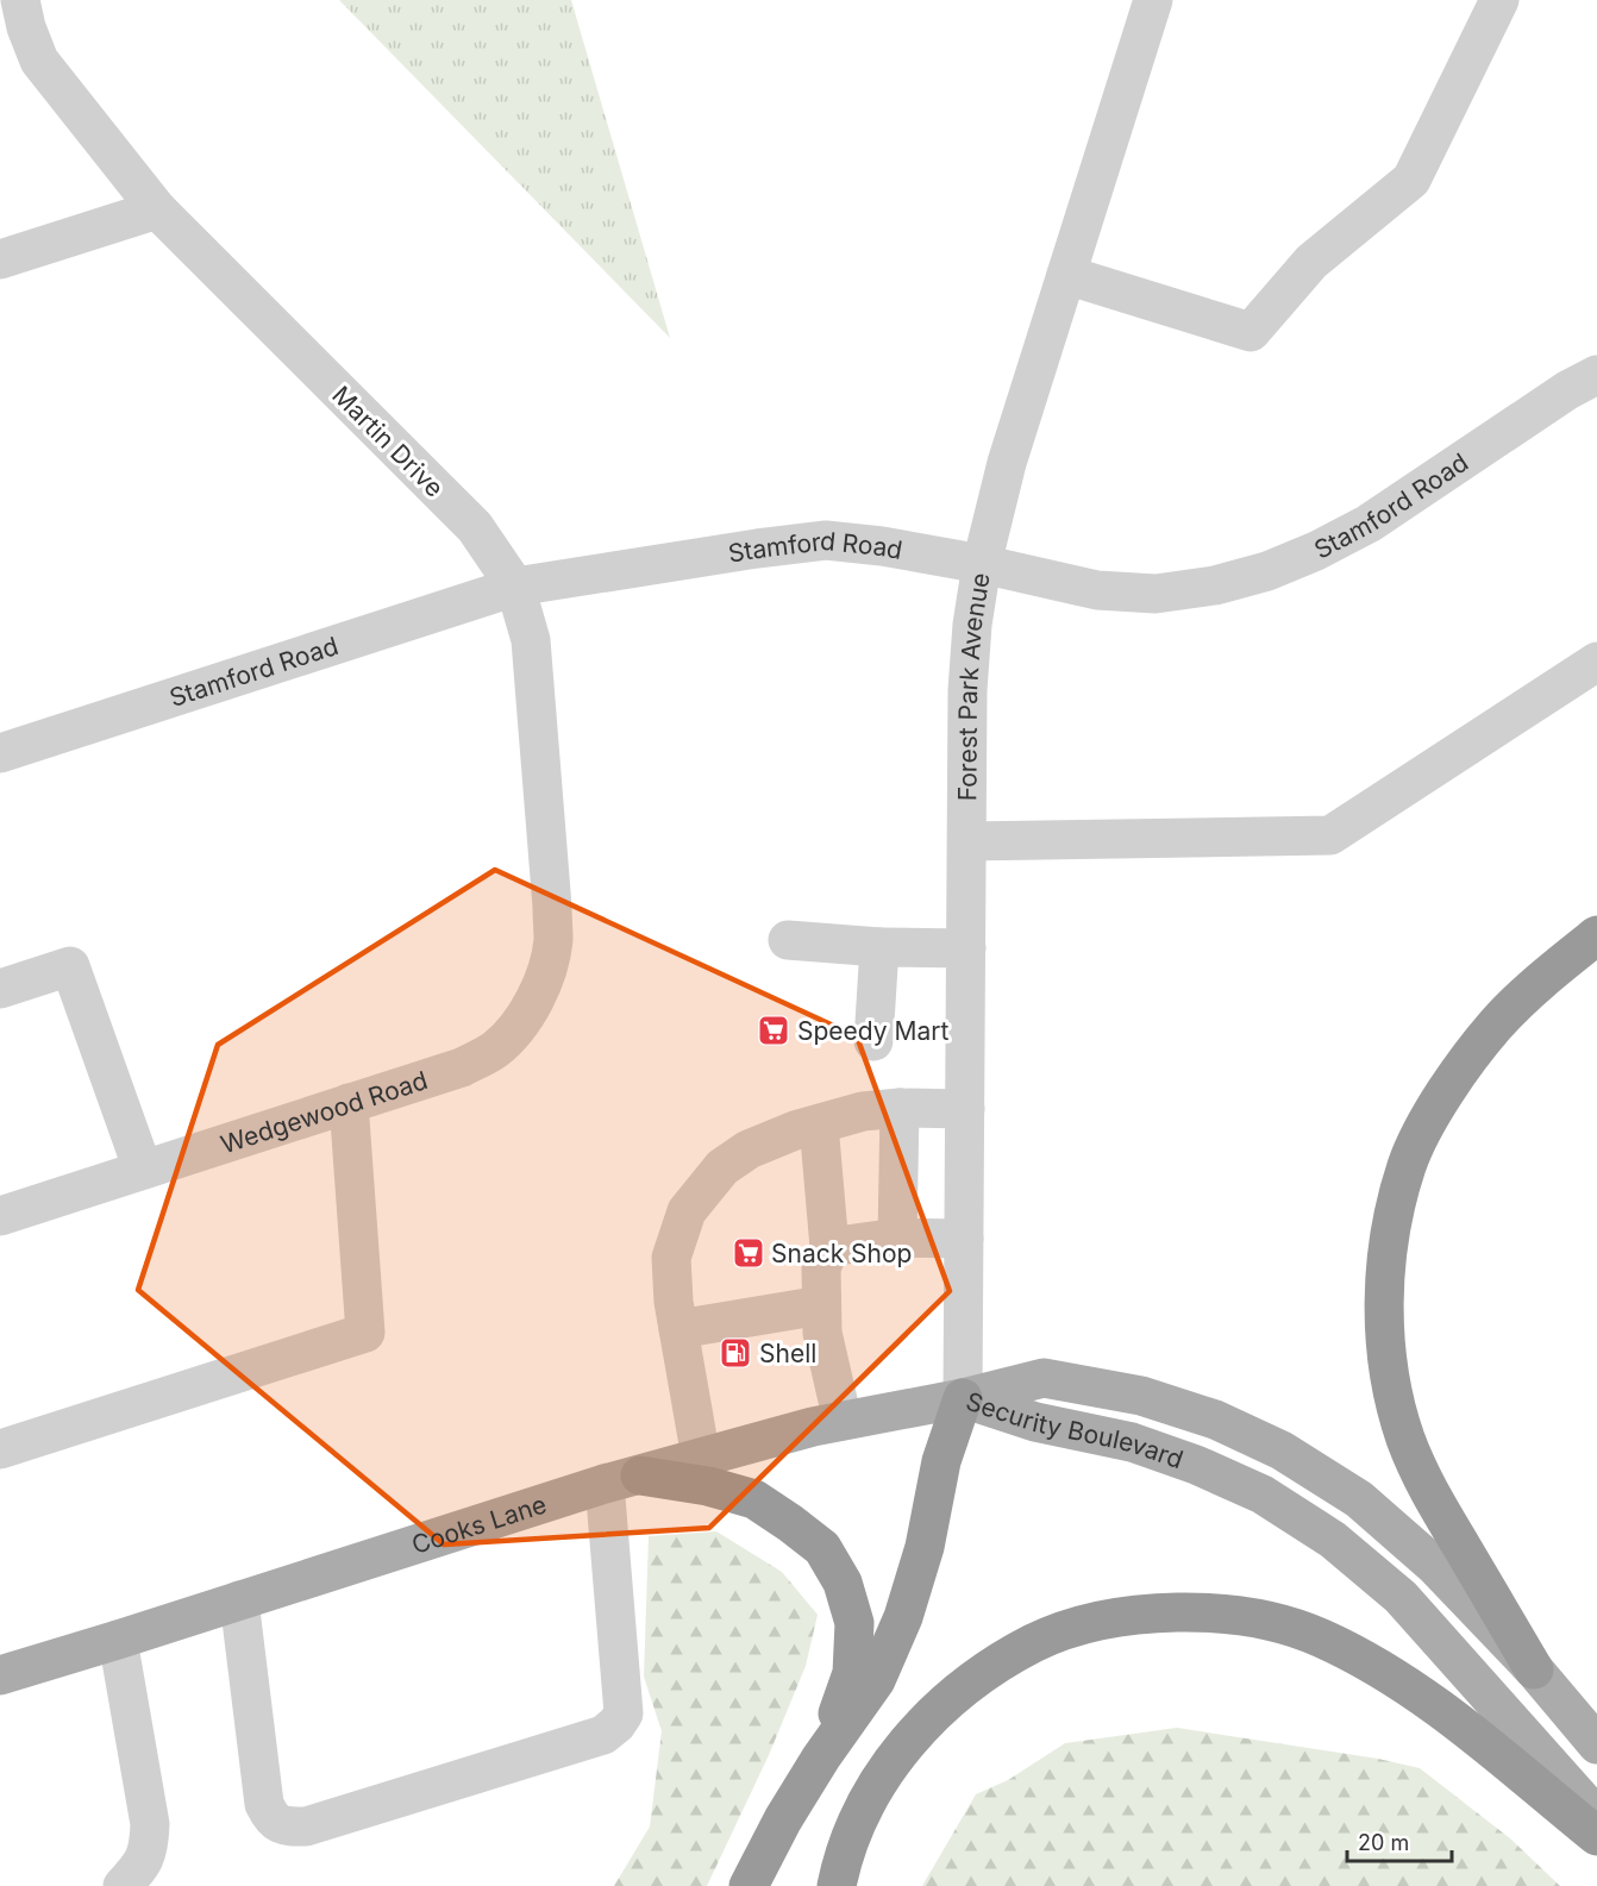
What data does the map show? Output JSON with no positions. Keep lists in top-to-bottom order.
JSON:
{
  "streets": {
    "main road": ["Security Boulevard", "Cooks Lane"],
    "street": [
      "Martin Drive",
      "Stamford Road",
      "Forest Park Avenue",
      "Wedgewood Road"
    ]
  },
  "crossings": [
    ["Martin Drive", "Stamford Road"],
    ["Martin Drive", "Wedgewood Road"],
    ["Stamford Road", "Forest Park Avenue"],
    ["Forest Park Avenue", "Security Boulevard"],
    ["Forest Park Avenue", "Cooks Lane"],
    ["Security Boulevard", "Cooks Lane"]
  ],
  "places": {
    "supermarket": ["Speedy Mart", "Snack Shop"],
    "fuel station": ["Shell"]
  },
  "scale_bar": "20 m"
}
